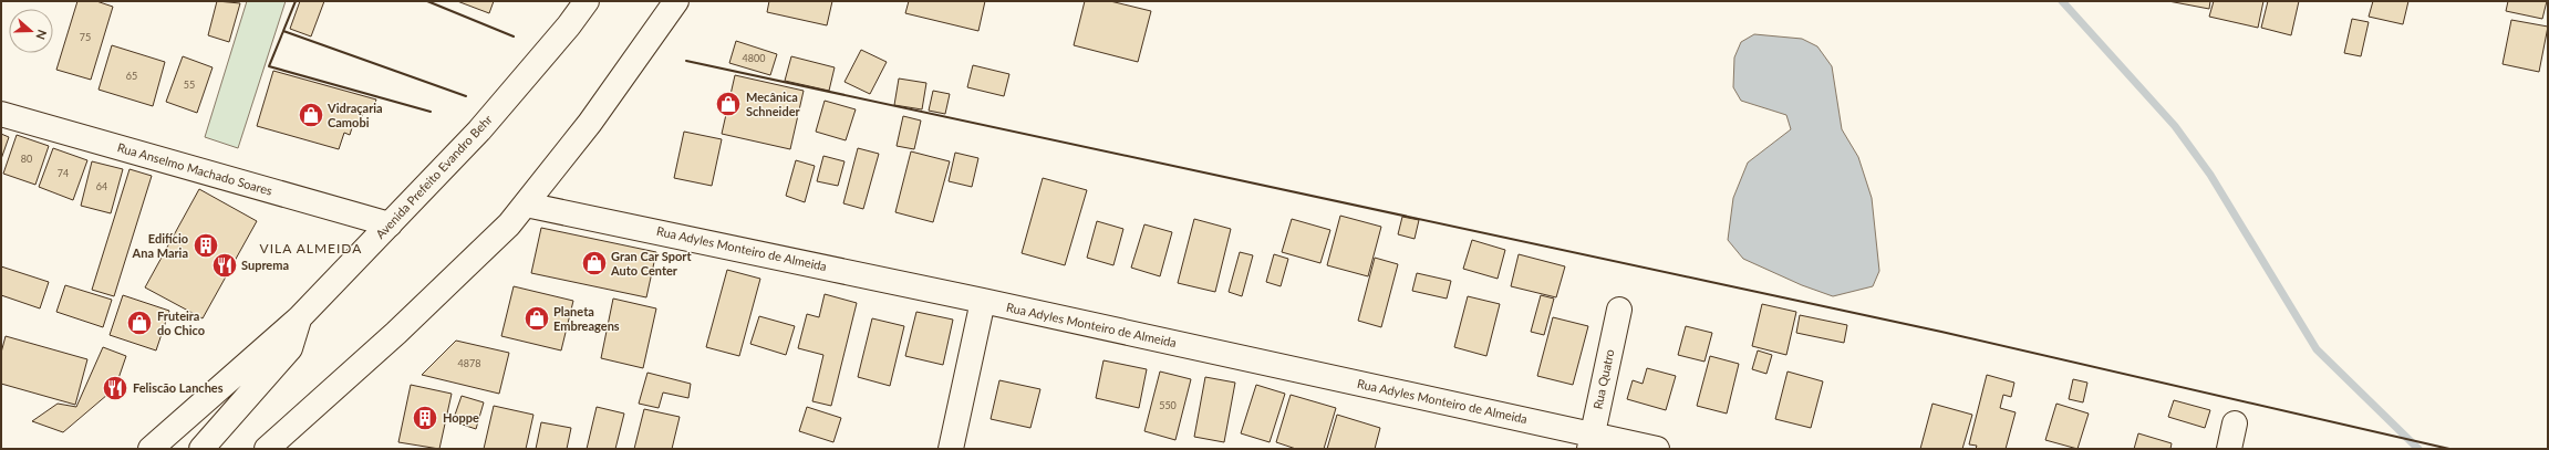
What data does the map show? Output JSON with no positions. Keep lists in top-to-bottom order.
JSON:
{
  "streets": {
    "main road": [
      "Rua Anselmo Machado Soares",
      "Avenida Prefeito Evandro Behr",
      "Rua Adyles Monteiro de Almeida",
      "Rua Quatro"
    ]
  },
  "crossings": [
    ["Rua Anselmo Machado Soares", "Avenida Prefeito Evandro Behr"],
    ["Rua Adyles Monteiro de Almeida", "Rua Quatro"]
  ],
  "districts": ["VILA ALMEIDA"],
  "places": {
    "shop": [
      "Mecânica Schneider",
      "Vidraçaria Camobi",
      "Gran Car Sport Auto Center",
      "Planeta Embreagens",
      "Fruteira do Chico"
    ],
    "building": ["Edifício Ana Maria", "Hoppe"],
    "restaurant": ["Suprema", "Feliscão Lanches"]
  },
  "house_numbers": [
    "75",
    "4800",
    "65",
    "55",
    "80",
    "74",
    "64",
    "4878",
    "550"
  ],
  "north": "right"
}
